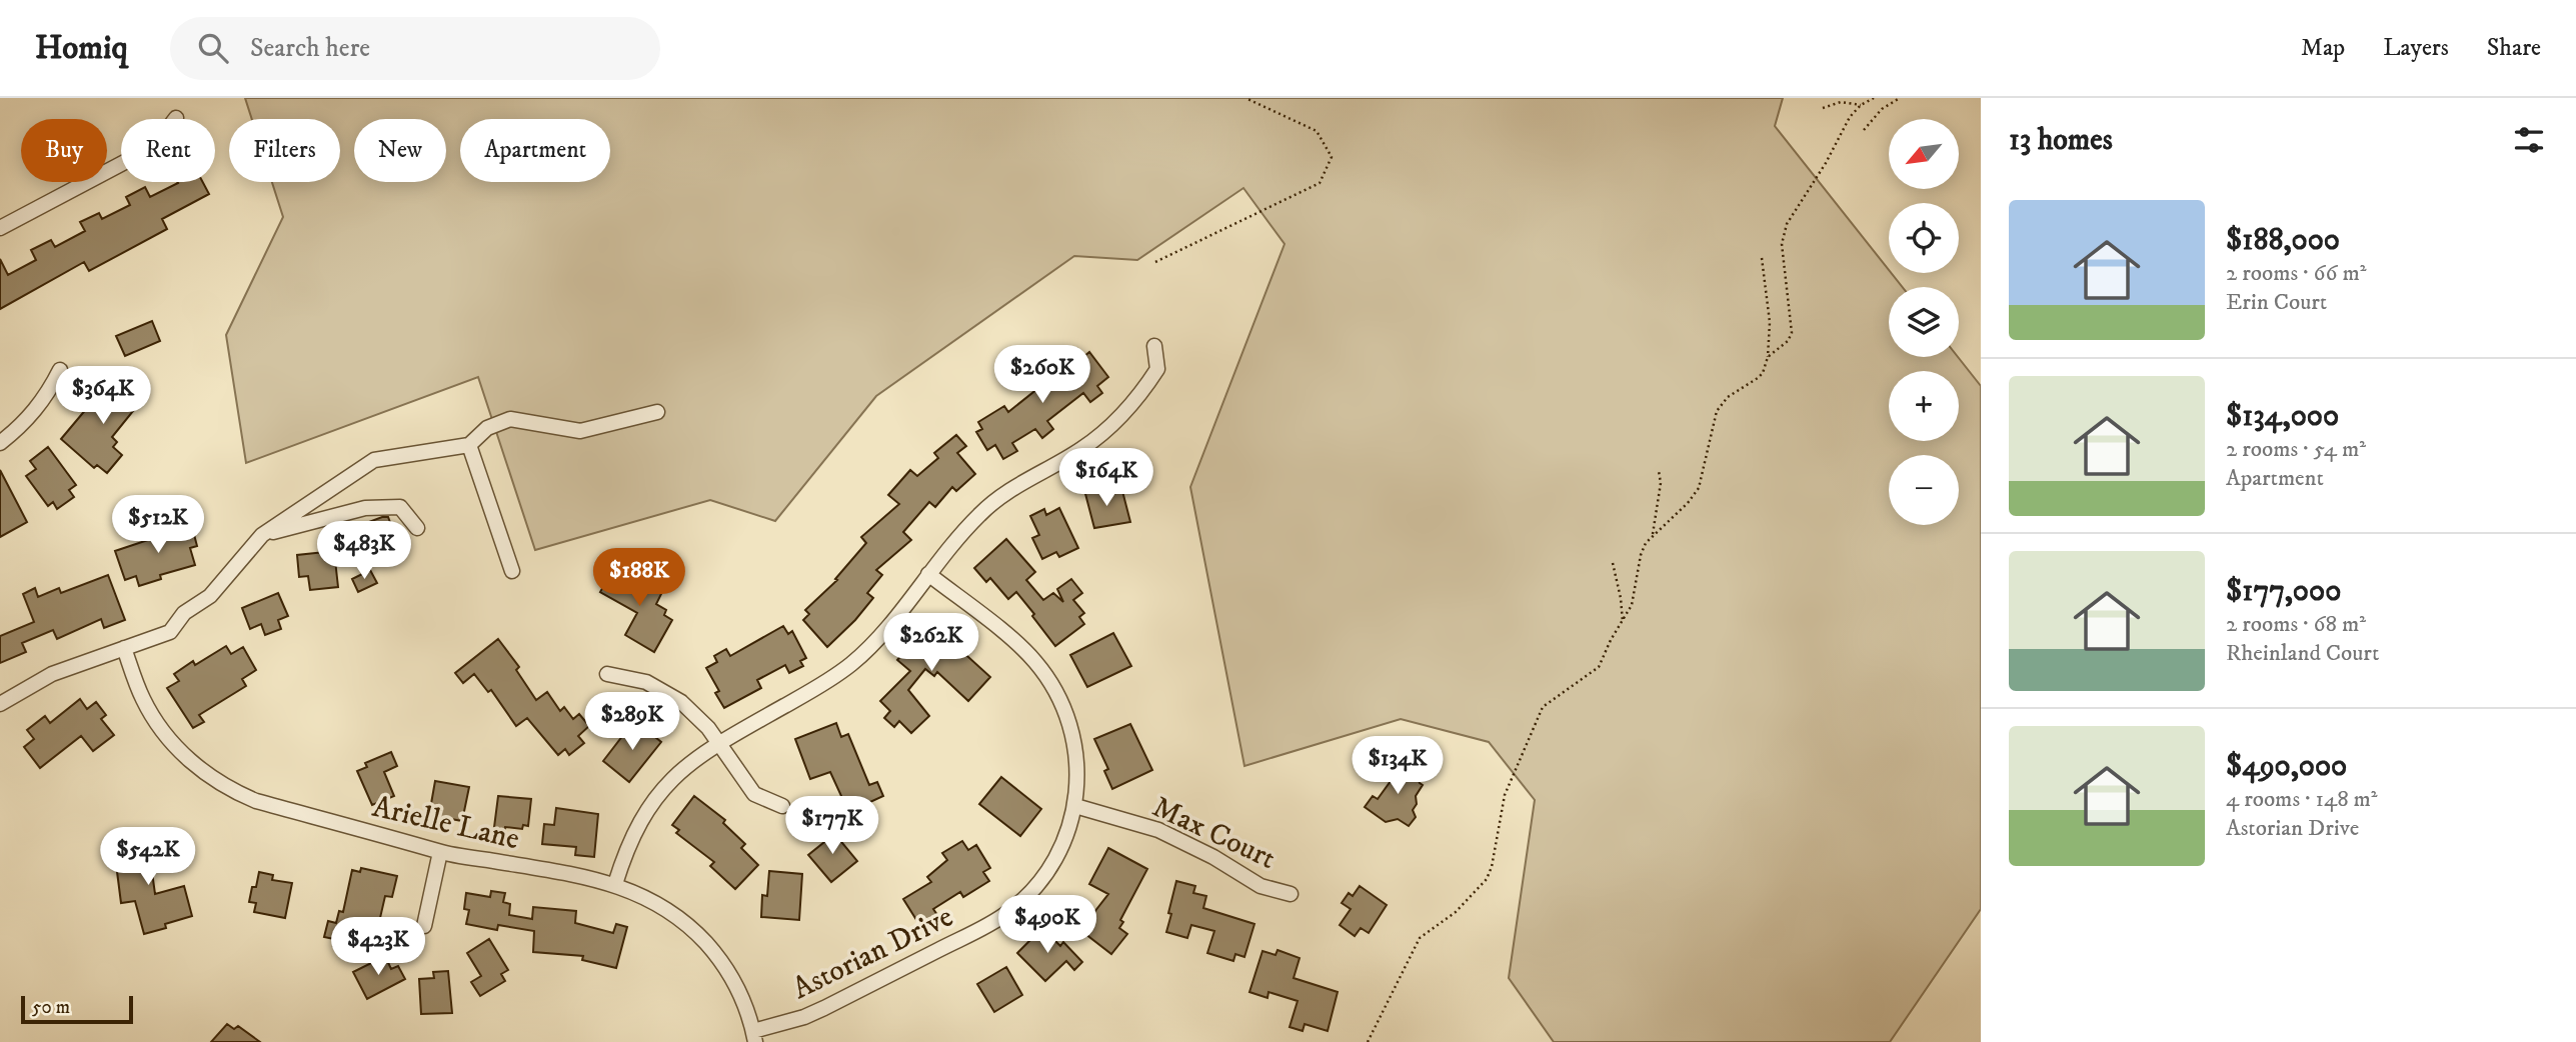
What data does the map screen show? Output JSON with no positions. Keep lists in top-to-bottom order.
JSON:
{
  "streets": {
    "street": ["Arielle Lane", "Max Court", "Astorian Drive"]
  },
  "crossings": [
    ["Arielle Lane", "Astorian Drive"],
    ["Max Court", "Astorian Drive"]
  ],
  "scale_bar": "50 m",
  "north": "bottom left",
  "page": {
    "header": "Homiq",
    "search": "Search here",
    "nav": ["Map", "Layers", "Share"],
    "heading": "13 homes",
    "map_buttons": ["+", "−"],
    "chip": [
      "Buy",
      "Rent",
      "Filters",
      "New",
      "Apartment"
    ],
    "list": [
      {
        "name": "$188,000",
        "note": "2 rooms · 66 m² · Erin Court"
      },
      {
        "name": "$134,000",
        "note": "2 rooms · 54 m² · Apartment"
      },
      {
        "name": "$177,000",
        "note": "2 rooms · 68 m² · Rheinland Court"
      },
      {
        "name": "$490,000",
        "note": "4 rooms · 148 m² · Astorian Drive"
      }
    ],
    "price": [
      "$260K",
      "$364K",
      "$164K",
      "$512K",
      "$483K",
      "$188K",
      "$262K",
      "$289K",
      "$134K",
      "$177K",
      "$542K",
      "$490K",
      "$423K"
    ],
    "scale": "50 m"
  }
}
